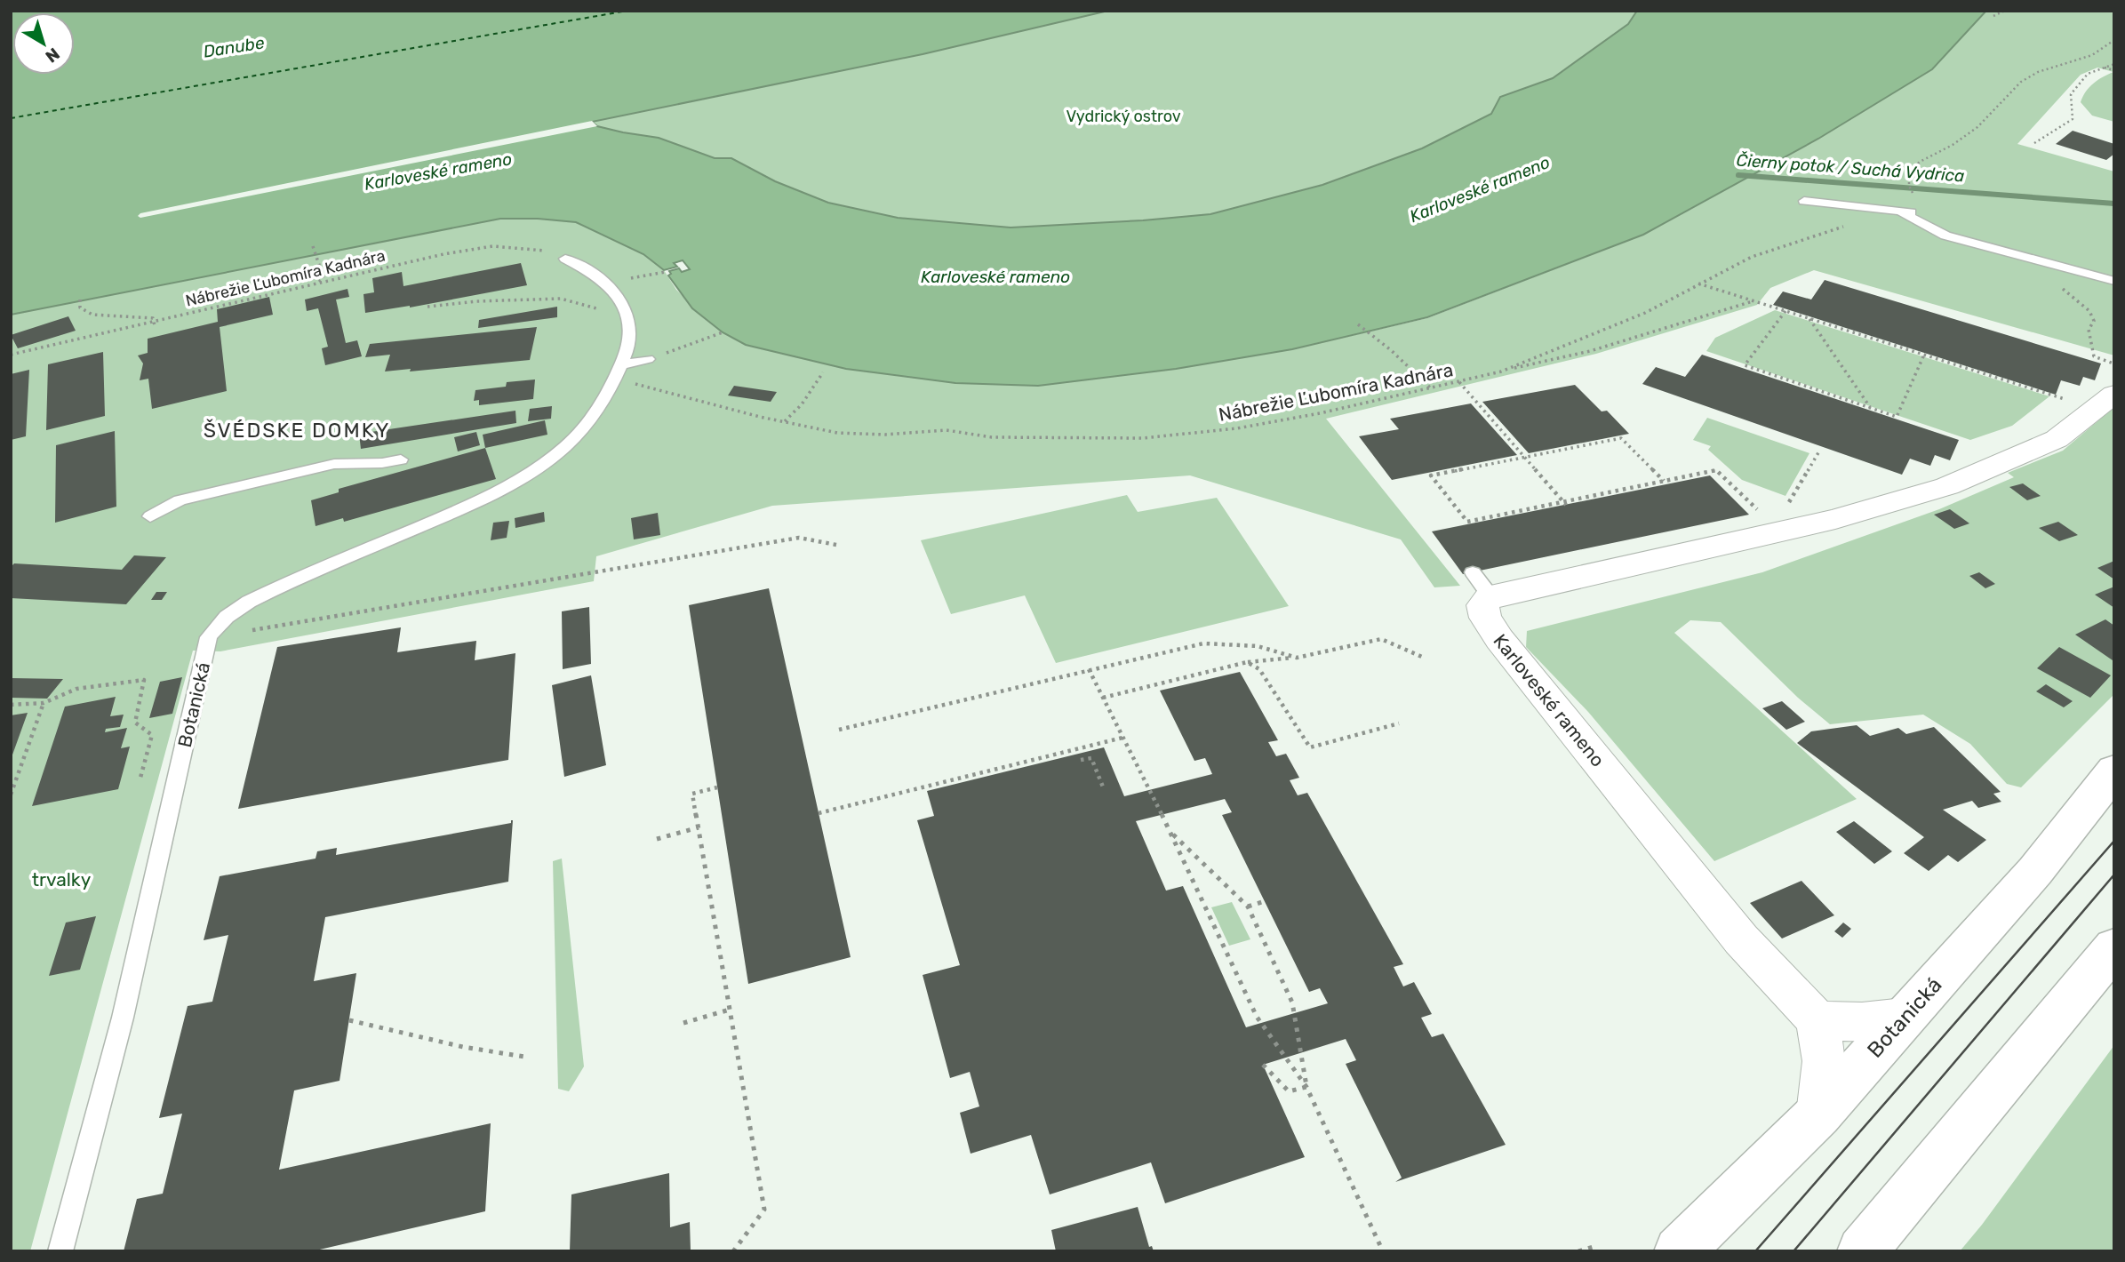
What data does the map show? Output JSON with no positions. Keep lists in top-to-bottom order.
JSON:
{
  "streets": {
    "main road": ["Botanická"],
    "street": ["Karloveské rameno"],
    "path": ["Nábrežie Ľubomíra Kadnára"]
  },
  "crossings": [
    ["Nábrežie Ľubomíra Kadnára", "Botanická"]
  ],
  "districts": ["ŠVÉDSKE DOMKY"],
  "water": ["Danube", "Čierny potok / Suchá Vydrica", "Karloveské rameno"],
  "parks": ["Vydrický ostrov", "trvalky"],
  "north": "bottom right"
}
